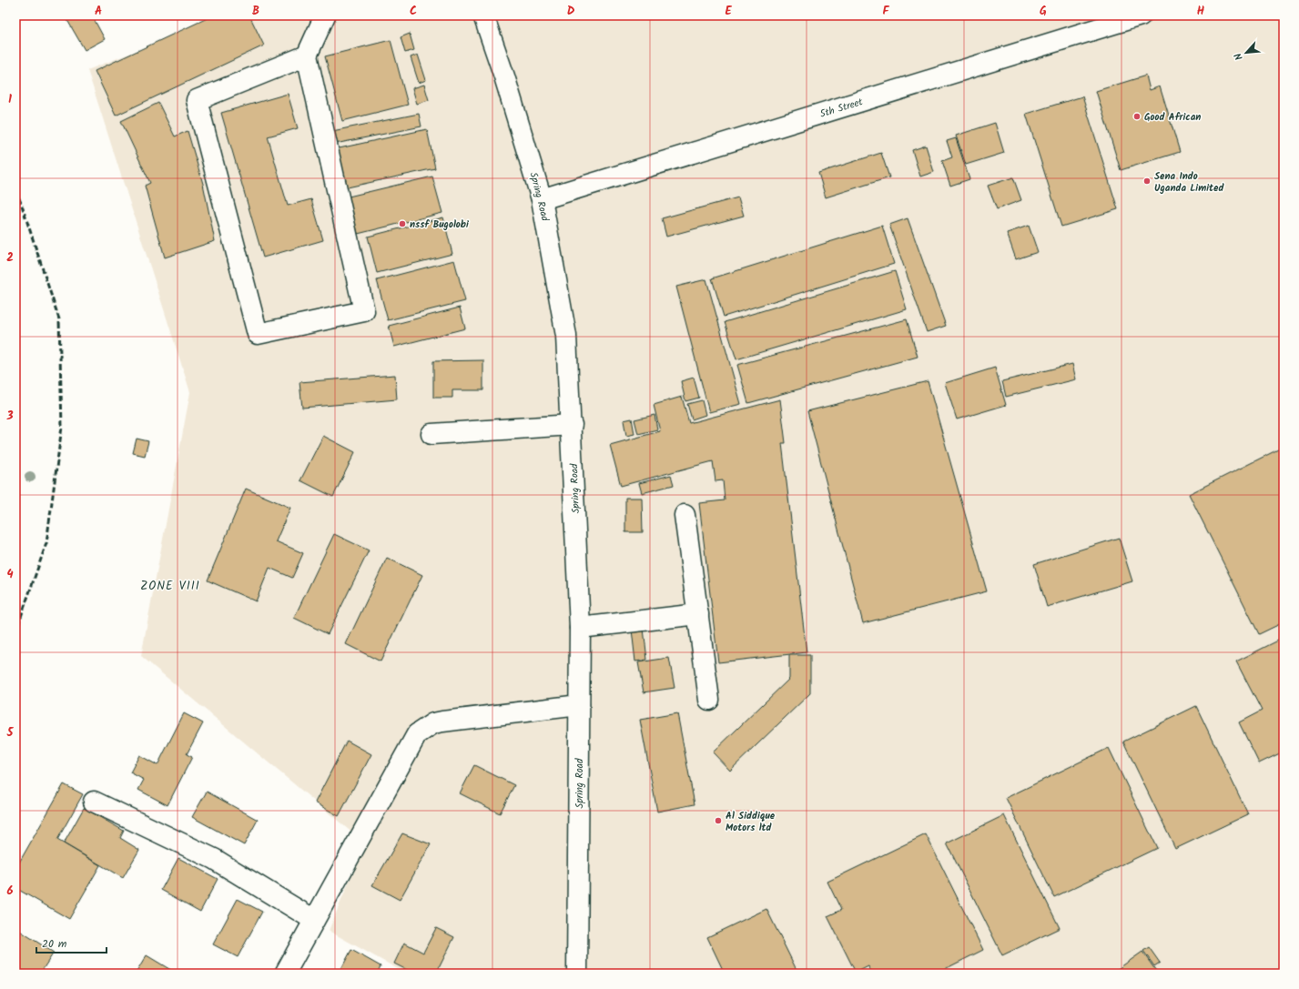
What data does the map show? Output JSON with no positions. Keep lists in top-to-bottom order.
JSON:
{
  "streets": {
    "street": ["5th Street", "Spring Road"]
  },
  "crossings": [
    ["5th Street", "Spring Road"]
  ],
  "districts": ["ZONE VIII"],
  "places": [
    "Good African",
    "Sena Indo Uganda Limited",
    "nssf Bugolobi",
    "Al Siddique Motors ltd"
  ],
  "scale_bar": "20 m",
  "north": "bottom left",
  "grid": {
    "columns": [
      "A",
      "B",
      "C",
      "D",
      "E",
      "F",
      "G",
      "H"
    ],
    "rows": [
      "1",
      "2",
      "3",
      "4",
      "5",
      "6"
    ]
  }
}
